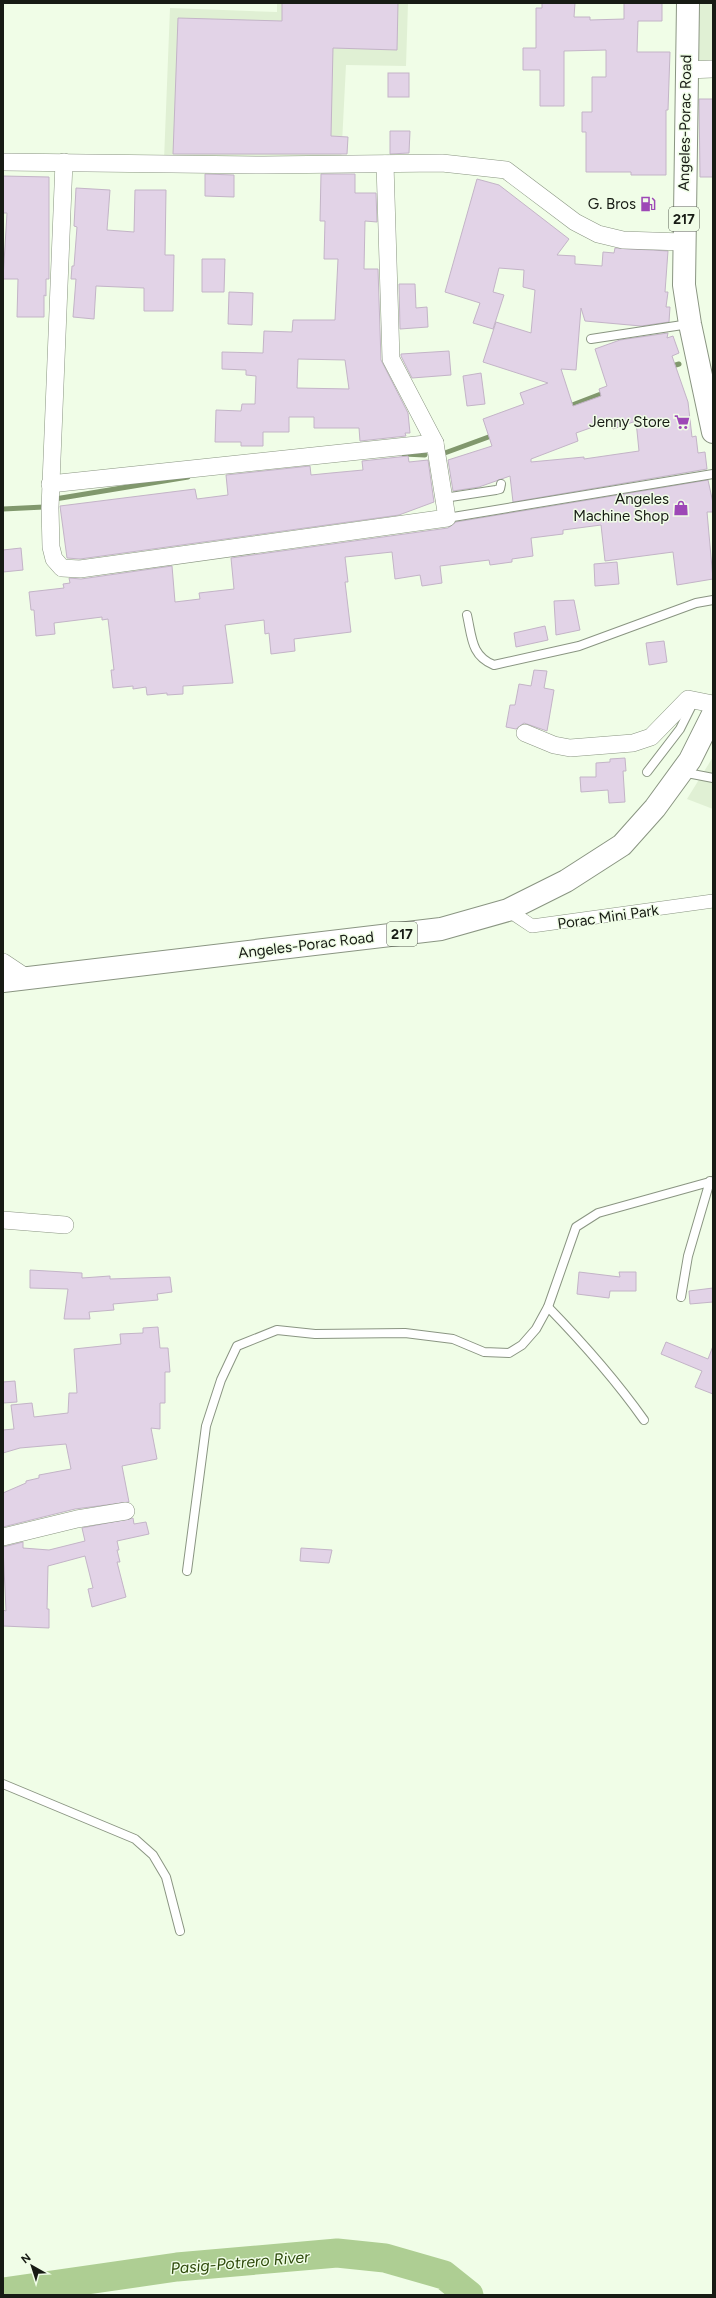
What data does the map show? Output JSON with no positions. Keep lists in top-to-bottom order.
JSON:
{
  "streets": {
    "main road": ["Angeles-Porac Road", "217"],
    "street": ["Porac Mini Park"]
  },
  "crossings": [
    ["Angeles-Porac Road", "Porac Mini Park"]
  ],
  "water": ["Pasig-Potrero River"],
  "places": {
    "fuel station": ["G. Bros"],
    "supermarket": ["Jenny Store"],
    "shop": ["Angeles Machine Shop"]
  },
  "north": "top left"
}
